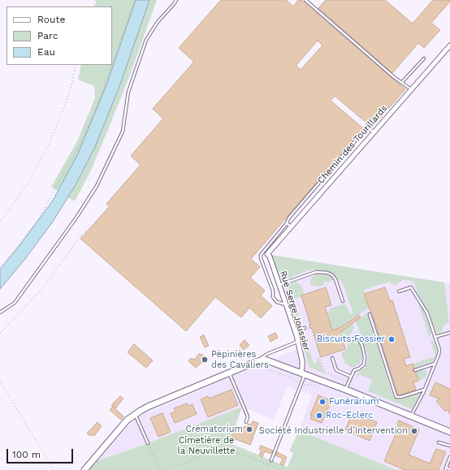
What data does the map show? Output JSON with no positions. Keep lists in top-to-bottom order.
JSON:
{
  "streets": {
    "street": ["Chemin des Tourillards", "Rue Serge Joussier"]
  },
  "crossings": [
    ["Chemin des Tourillards", "Rue Serge Joussier"]
  ],
  "parks": ["Cimetière de la Neuvillette"],
  "places": [
    "Biscuits Fossier",
    "Pépinières des Cavaliers",
    "Funérarium",
    "Roc-Eclerc",
    "Crématorium",
    "Société Industrielle d’Intervention"
  ],
  "legend": ["Route", "Parc", "Eau"],
  "scale_bar": "100 m"
}
